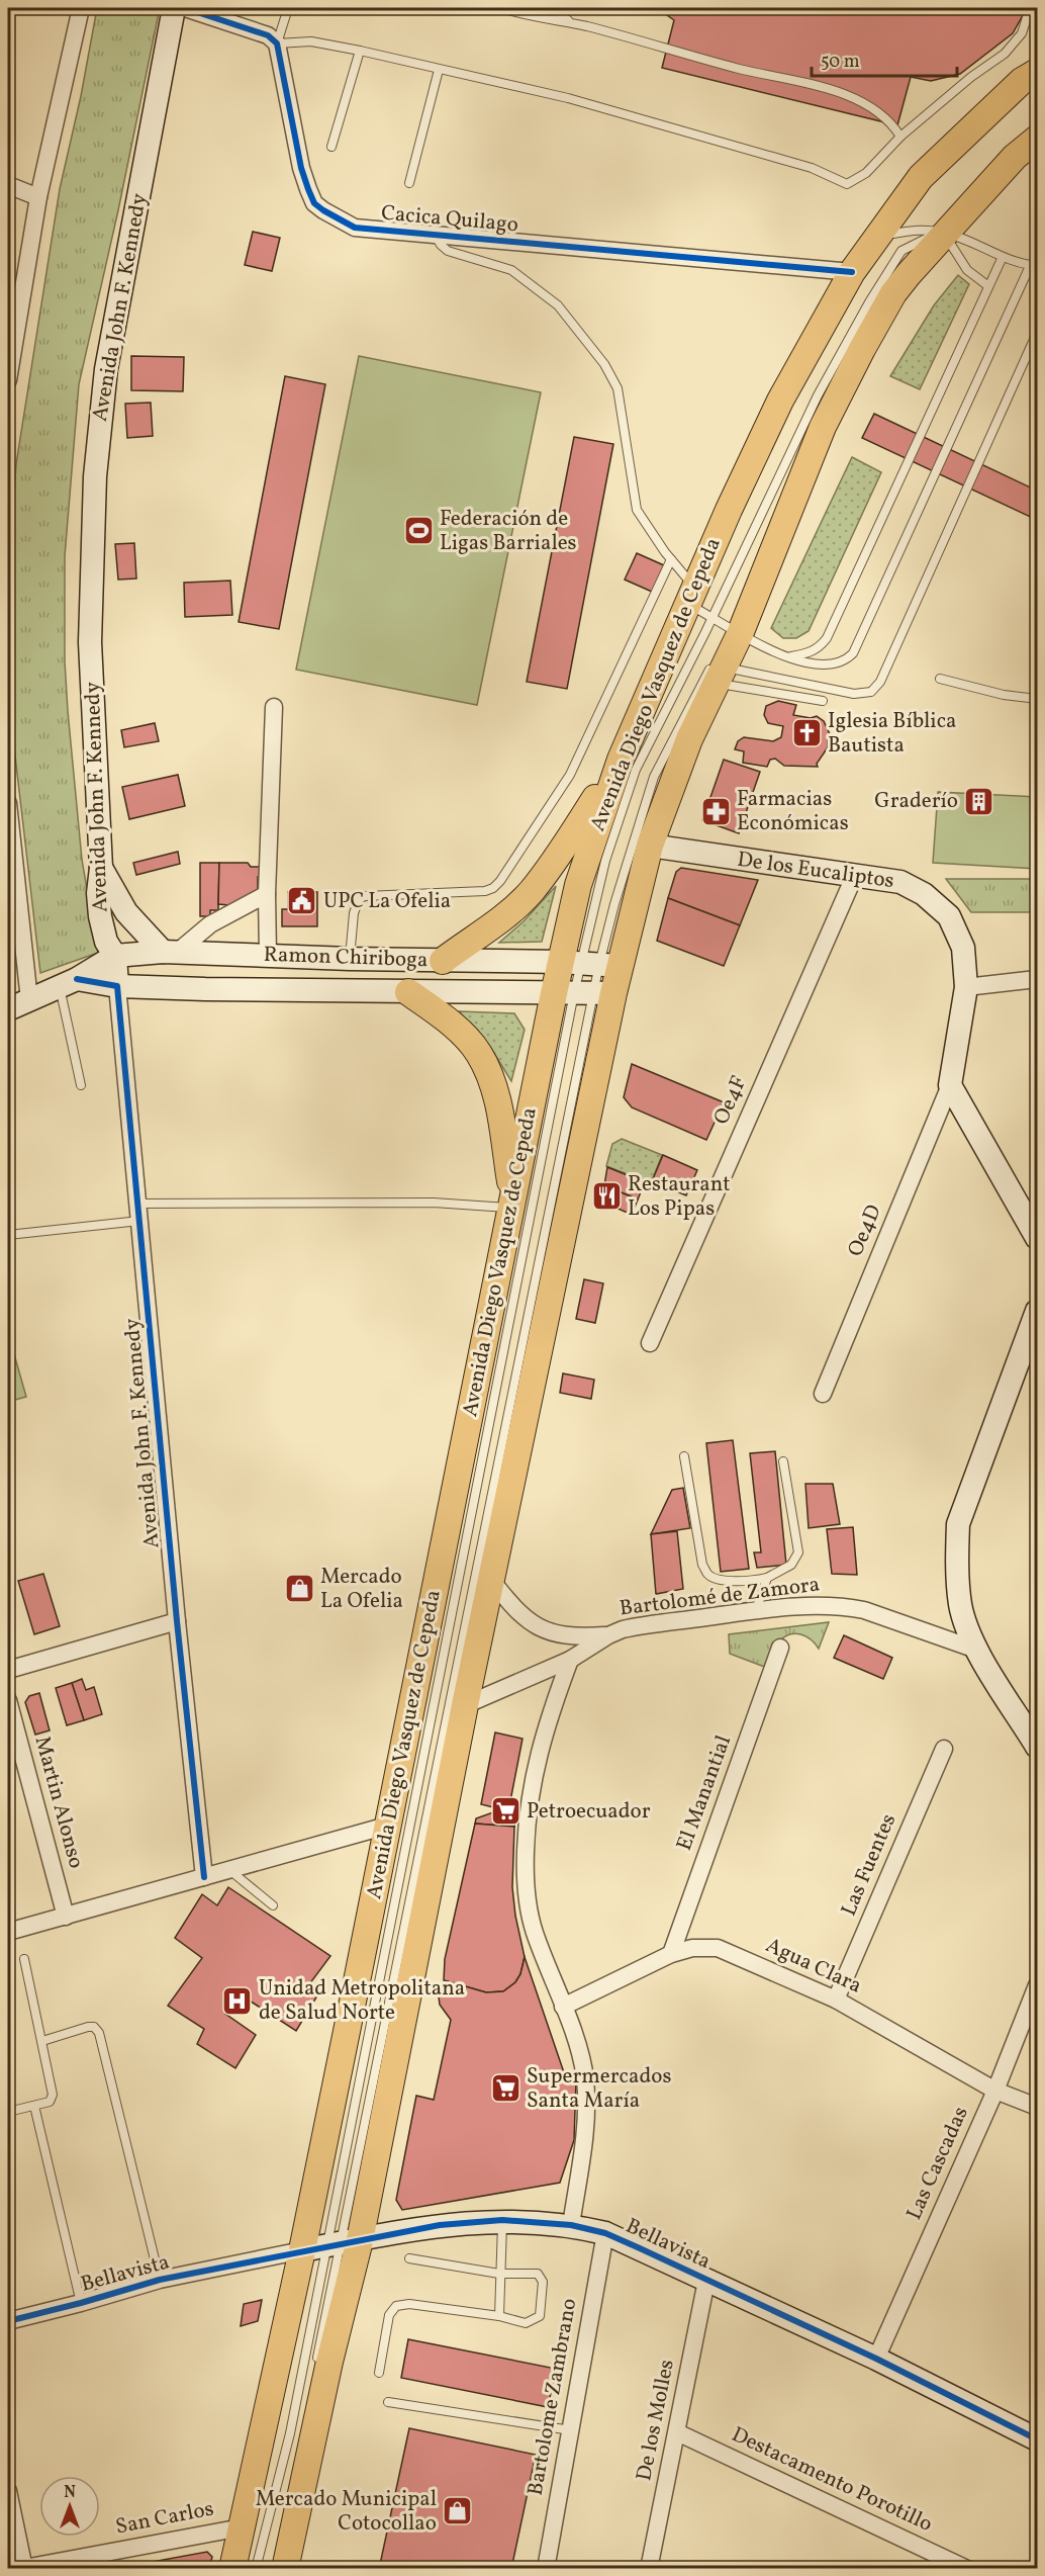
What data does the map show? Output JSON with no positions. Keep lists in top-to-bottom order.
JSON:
{
  "streets": {
    "main road": ["Avenida Diego Vasquez de Cepeda"],
    "street": [
      "Cacica Quilago",
      "Avenida John F. Kennedy",
      "De los Eucaliptos",
      "Ramon Chiriboga",
      "Oe4F",
      "Oe4D",
      "Bartolomé de Zamora",
      "El Manantial",
      "Martin Alonso",
      "Las Fuentes",
      "Agua Clara",
      "Las Cascadas",
      "Bellavista",
      "Bartolome Zambrano",
      "De los Molles",
      "Destacamento Porotillo",
      "San Carlos"
    ]
  },
  "crossings": [
    ["Cacica Quilago", "Avenida Diego Vasquez de Cepeda"],
    ["Avenida John F. Kennedy", "Ramon Chiriboga"],
    ["Avenida Diego Vasquez de Cepeda", "De los Eucaliptos"],
    ["Avenida Diego Vasquez de Cepeda", "Ramon Chiriboga"],
    ["Avenida Diego Vasquez de Cepeda", "Bartolomé de Zamora"],
    ["Avenida Diego Vasquez de Cepeda", "Bellavista"],
    ["Avenida Diego Vasquez de Cepeda", "San Carlos"],
    ["De los Eucaliptos", "Oe4F"],
    ["De los Eucaliptos", "Oe4D"],
    ["El Manantial", "Agua Clara"],
    ["Las Fuentes", "Agua Clara"],
    ["Agua Clara", "Las Cascadas"],
    ["Las Cascadas", "Bellavista"],
    ["Bellavista", "Bartolome Zambrano"],
    ["Bellavista", "De los Molles"],
    ["De los Molles", "Destacamento Porotillo"]
  ],
  "places": {
    "sports": ["Federación de Ligas Barriales"],
    "church": ["Iglesia Bíblica Bautista"],
    "building": ["Graderío"],
    "pharmacy": ["Farmacias Económicas"],
    "public building": ["UPC La Ofelia"],
    "restaurant": ["Restaurant Los Pipas"],
    "shop": ["Mercado La Ofelia", "Mercado Municipal Cotocollao"],
    "supermarket": ["Petroecuador", "Supermercados Santa María"],
    "hospital": ["Unidad Metropolitana de Salud Norte"]
  },
  "scale_bar": "50 m",
  "north": "top"
}
